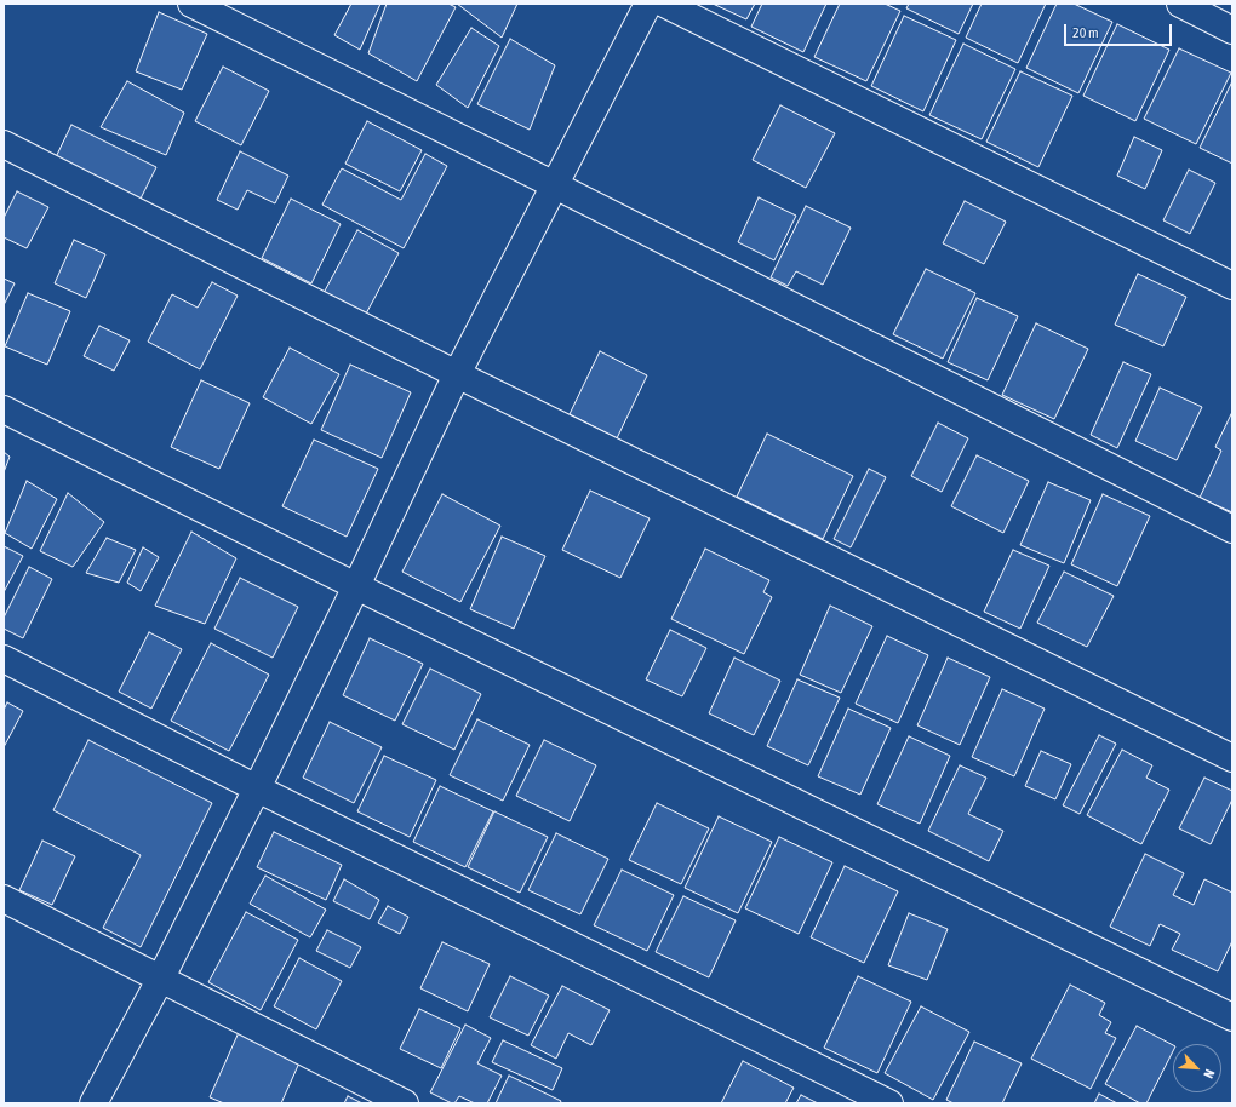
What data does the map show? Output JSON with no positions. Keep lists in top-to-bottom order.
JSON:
{
  "scale_bar": "20 m",
  "north": "bottom right"
}
